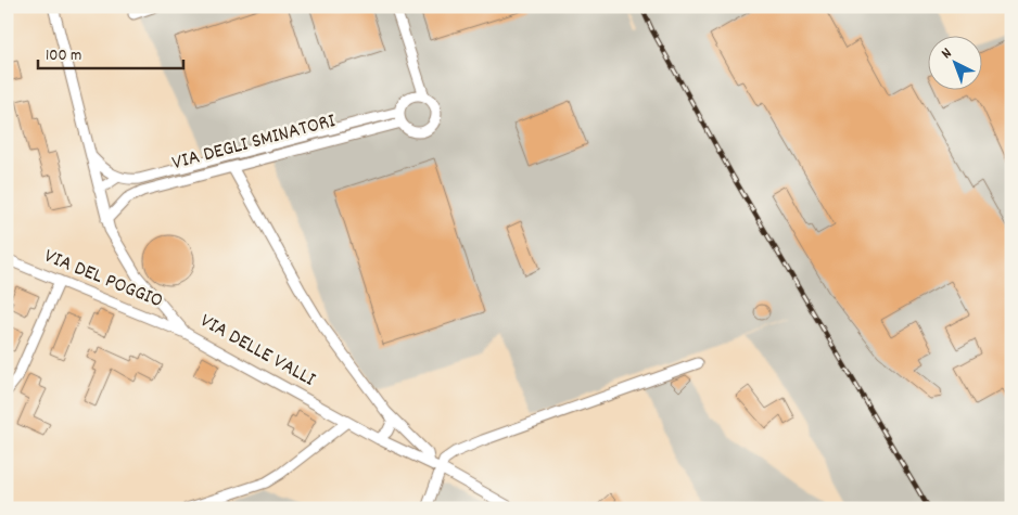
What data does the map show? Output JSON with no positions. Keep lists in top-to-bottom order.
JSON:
{
  "streets": {
    "street": ["VIA DEGLI SMINATORI", "VIA DEL POGGIO", "VIA DELLE VALLI"]
  },
  "crossings": [
    ["VIA DEGLI SMINATORI", "VIA DELLE VALLI"],
    ["VIA DEL POGGIO", "VIA DELLE VALLI"]
  ],
  "scale_bar": "100 m",
  "north": "top left"
}
